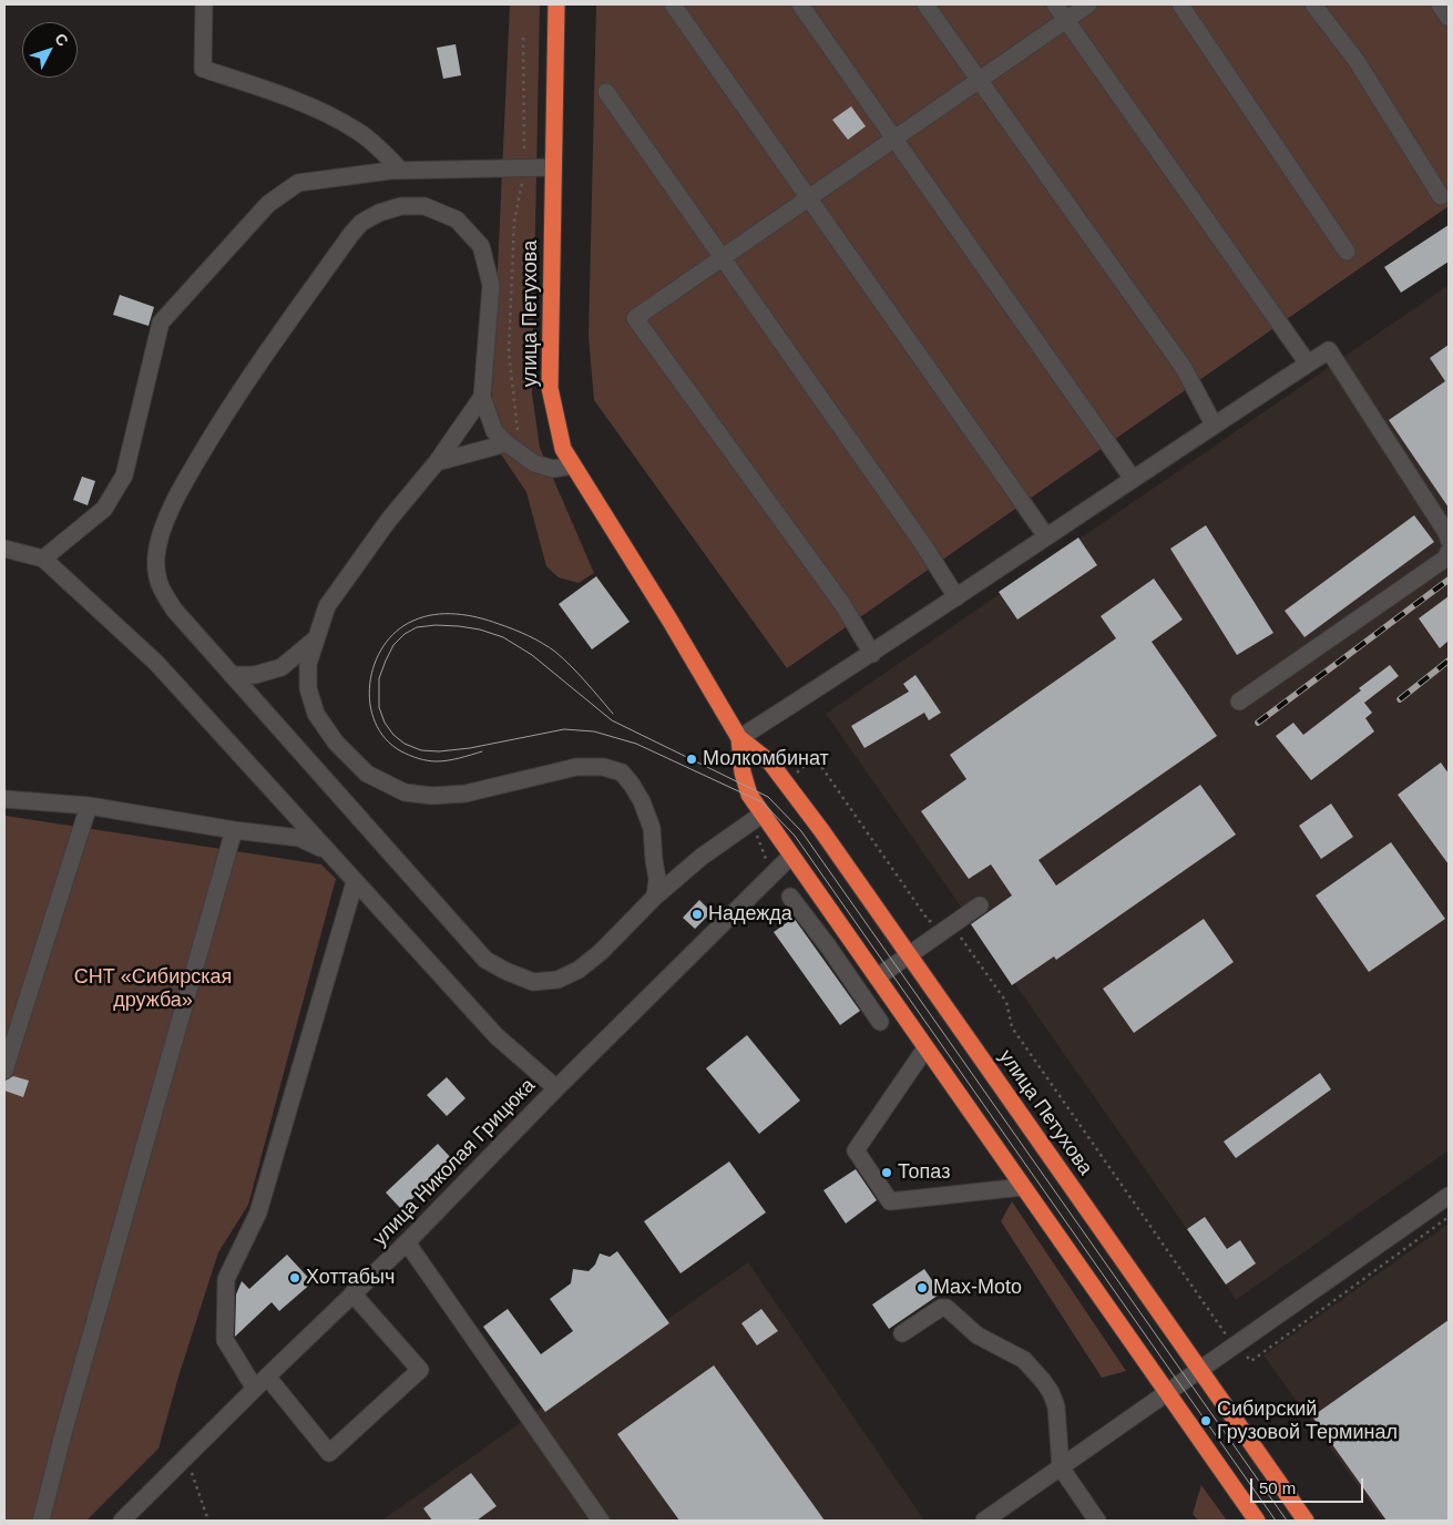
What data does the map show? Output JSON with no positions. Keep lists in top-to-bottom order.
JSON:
{
  "streets": {
    "highway": ["улица Петухова"],
    "street": ["улица Николая Грицюка"]
  },
  "crossings": [
    ["улица Петухова", "улица Николая Грицюка"]
  ],
  "parks": ["СНТ «Сибирская дружба»"],
  "places": [
    "Молкомбинат",
    "Надежда",
    "Топаз",
    "Хоттабыч",
    "Max-Moto",
    "Сибирский Грузовой Терминал"
  ],
  "scale_bar": "50 m",
  "north": "top right"
}
